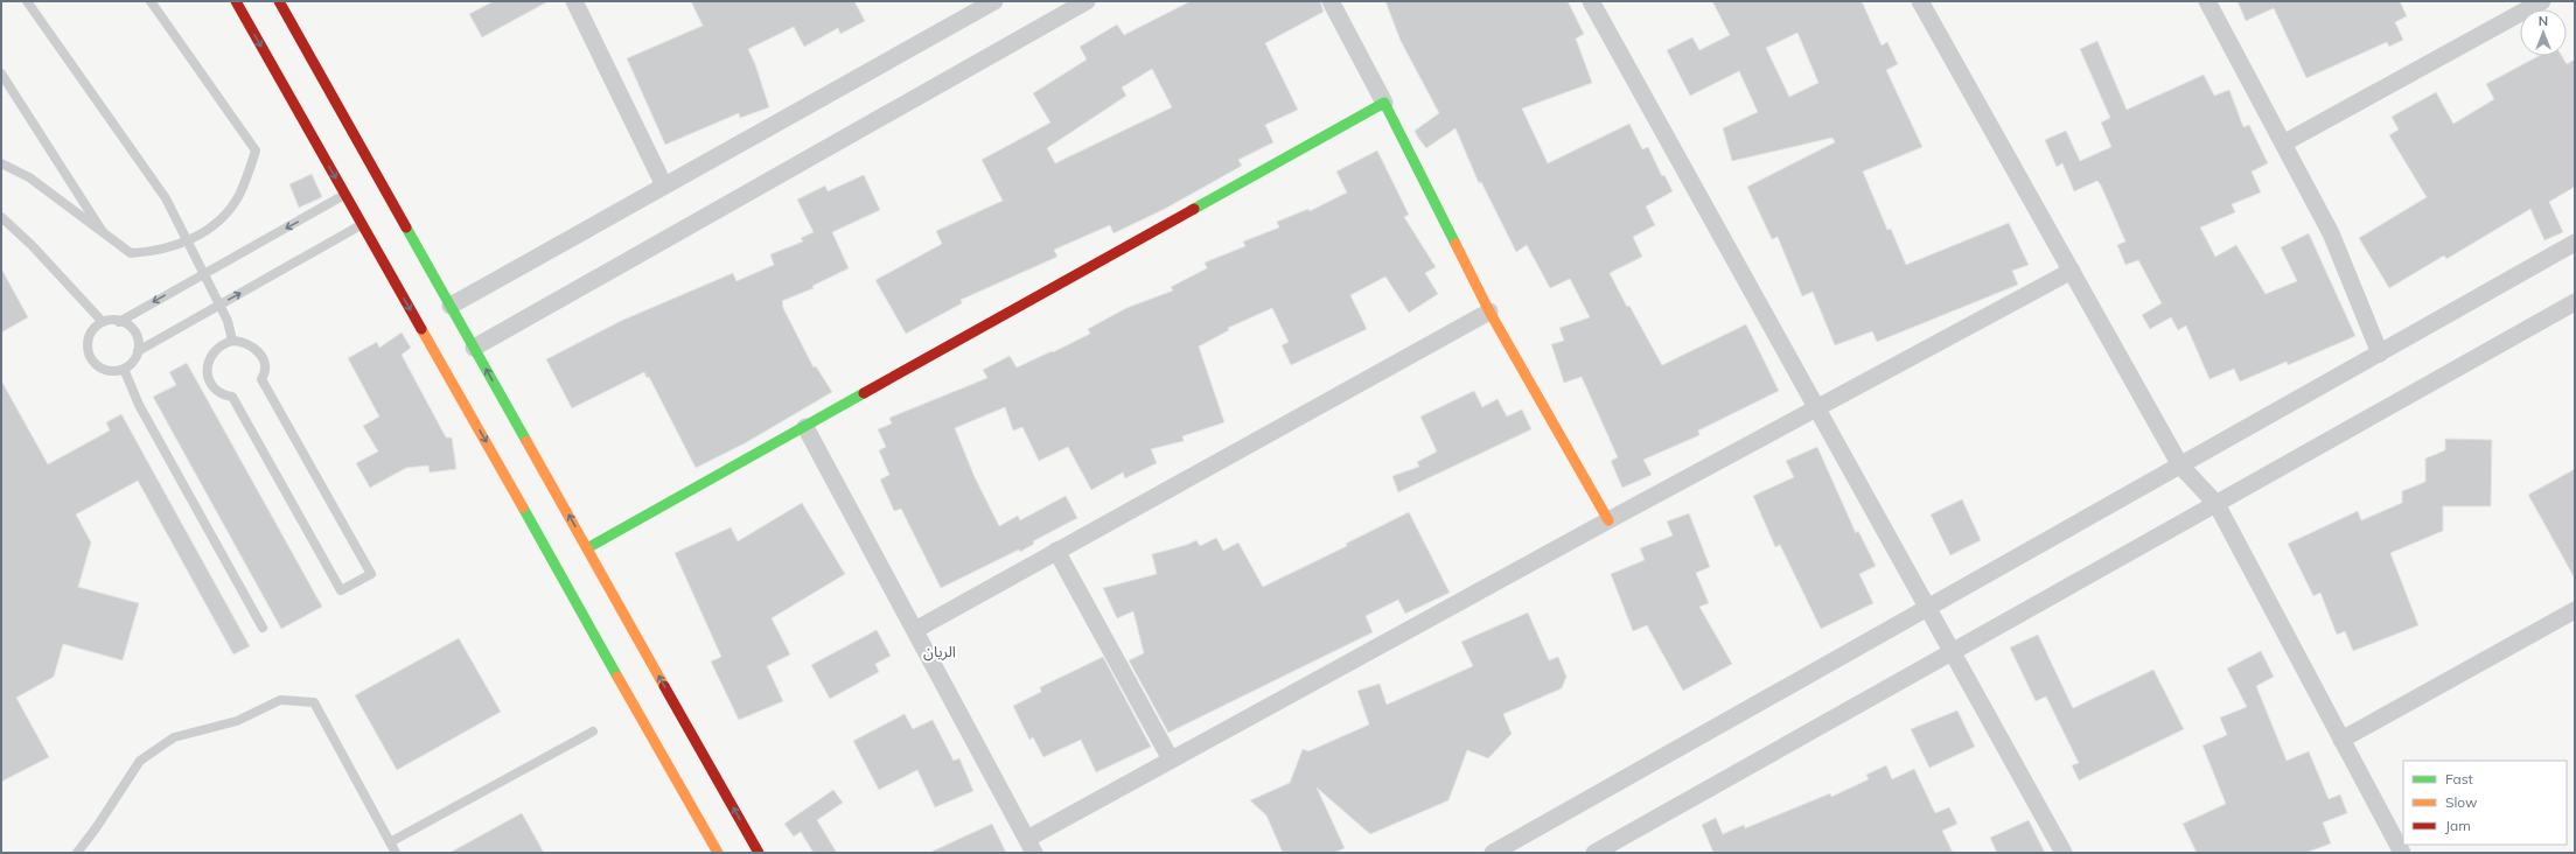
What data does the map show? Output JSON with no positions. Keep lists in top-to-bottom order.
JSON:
{
  "districts": ["الريان"],
  "legend": ["Fast", "Slow", "Jam"],
  "north": "top"
}
